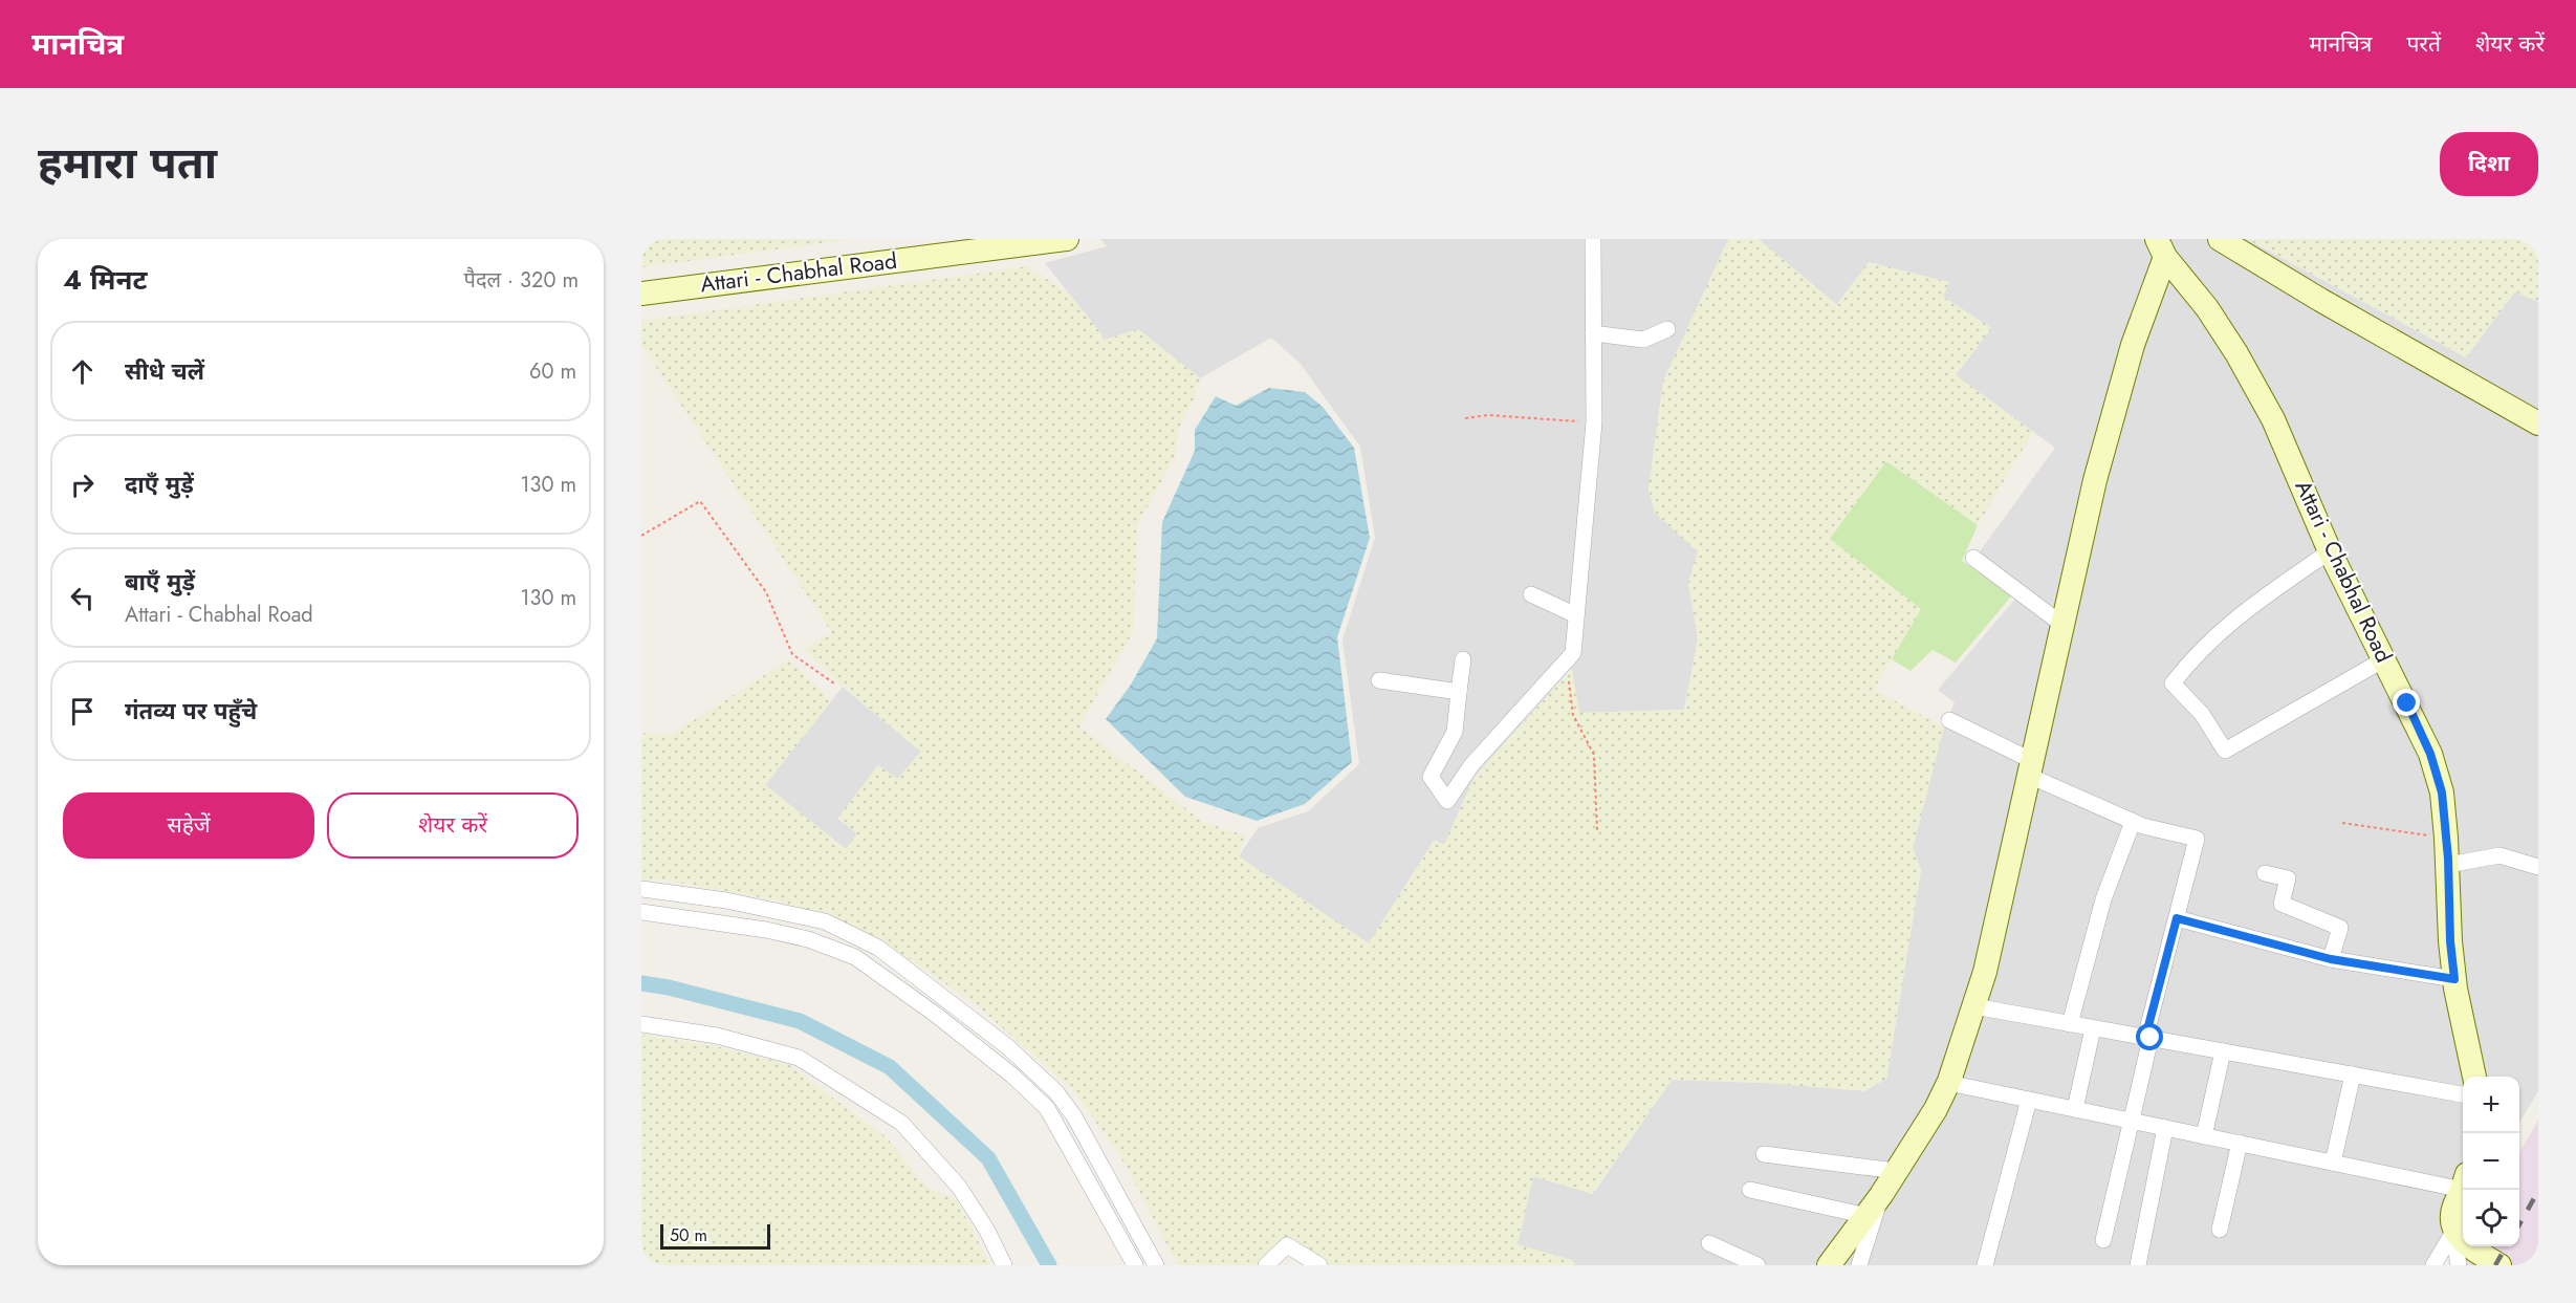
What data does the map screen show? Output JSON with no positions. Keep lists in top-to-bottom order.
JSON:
{
  "streets": {
    "main road": ["Attari - Chabhal Road"]
  },
  "scale_bar": "50 m",
  "page": {
    "header": "मानचित्र",
    "nav": ["मानचित्र", "परतें", "शेयर करें"],
    "title": "हमारा पता",
    "buttons": [
      "दिशा",
      ["सहेजें", "शेयर करें"]
    ],
    "heading": ["4 मिनट", "पैदल · 320 m"],
    "list": [
      ["सीधे चलें", "60 m"],
      ["दाएँ मुड़ें", "130 m"],
      ["बाएँ मुड़ें", "Attari - Chabhal Road", "130 m"],
      "गंतव्य पर पहुँचे"
    ],
    "map_buttons": ["+", "−"],
    "scale": "50 m"
  }
}
